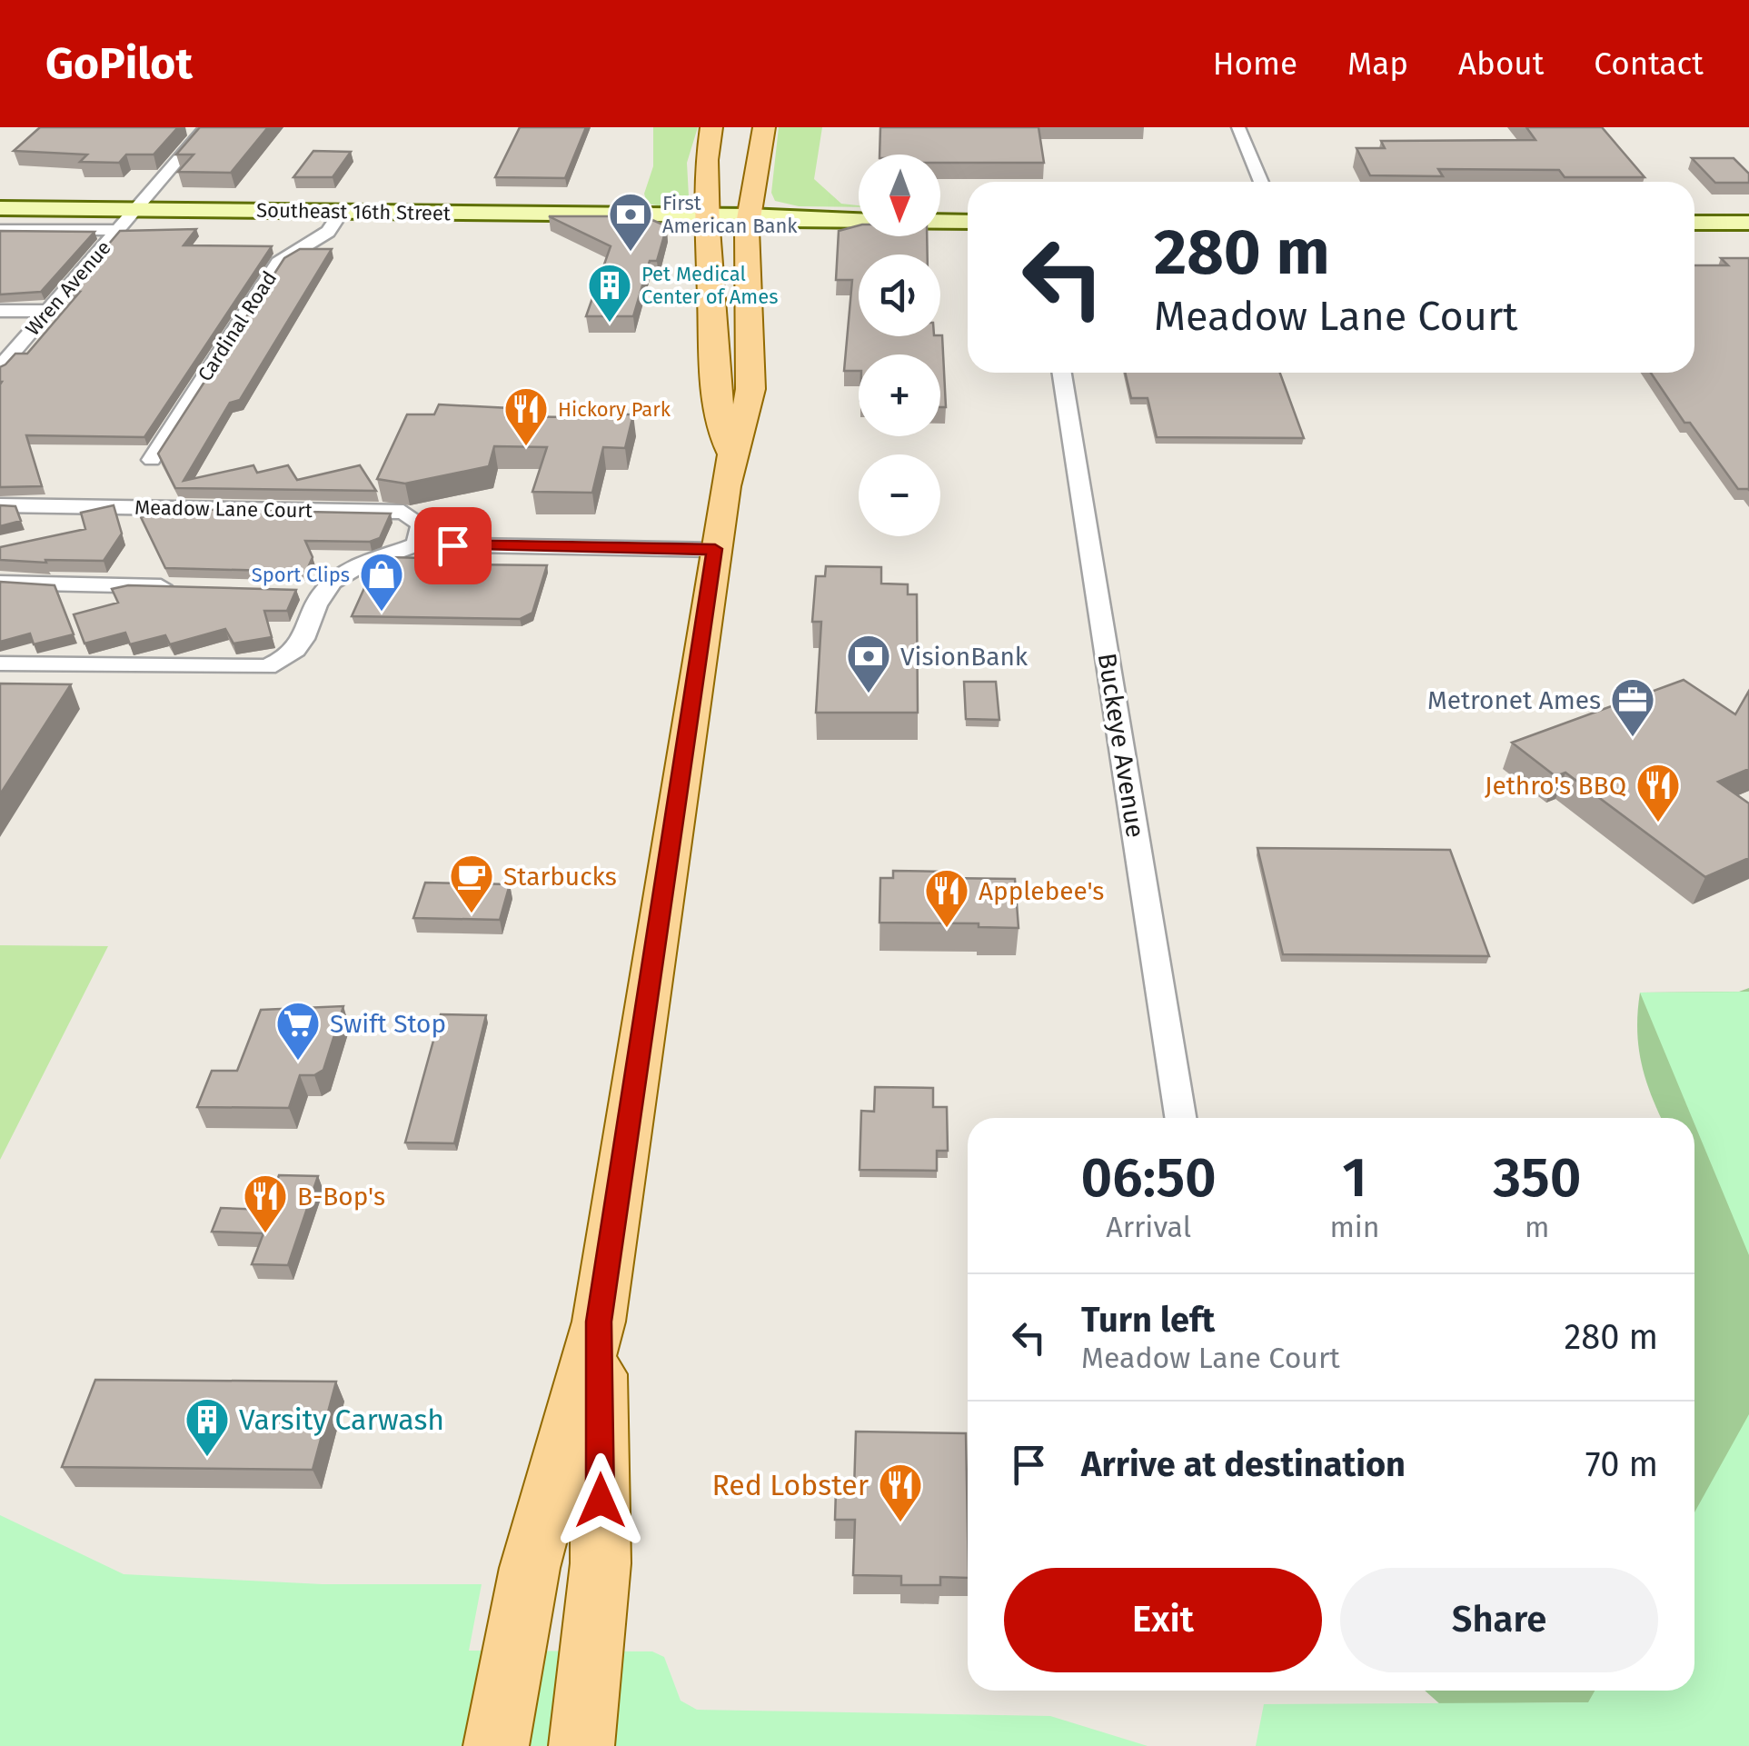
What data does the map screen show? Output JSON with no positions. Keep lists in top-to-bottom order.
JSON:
{
  "streets": {
    "main road": ["Southeast 16th Street"],
    "street": [
      "Wren Avenue",
      "Cardinal Road",
      "Meadow Lane Court",
      "Buckeye Avenue"
    ]
  },
  "crossings": [
    ["Southeast 16th Street", "Wren Avenue"],
    ["Southeast 16th Street", "Cardinal Road"]
  ],
  "places": {
    "bank": ["First American Bank", "VisionBank"],
    "building": ["Pet Medical Center of Ames", "Varsity Carwash"],
    "restaurant": [
      "Hickory Park",
      "Jethro's BBQ",
      "Applebee's",
      "B-Bop's",
      "Red Lobster"
    ],
    "shop": ["Sport Clips"],
    "office": ["Metronet Ames"],
    "cafe": ["Starbucks"],
    "supermarket": ["Swift Stop"]
  },
  "north": "bottom",
  "page": {
    "header": "GoPilot",
    "nav": [
      "Home",
      "Map",
      "About",
      "Contact"
    ],
    "map_buttons": ["+", "−"],
    "turn": ["280 m", "Meadow Lane Court"],
    "eta": [
      "06:50",
      "Arrival",
      "1",
      "min",
      "350",
      "m"
    ],
    "list": [
      {
        "name": "Turn left",
        "note": "Meadow Lane Court",
        "value": "280 m"
      },
      {
        "name": "Arrive at destination",
        "value": "70 m"
      }
    ],
    "buttons": ["Exit", "Share"]
  }
}
